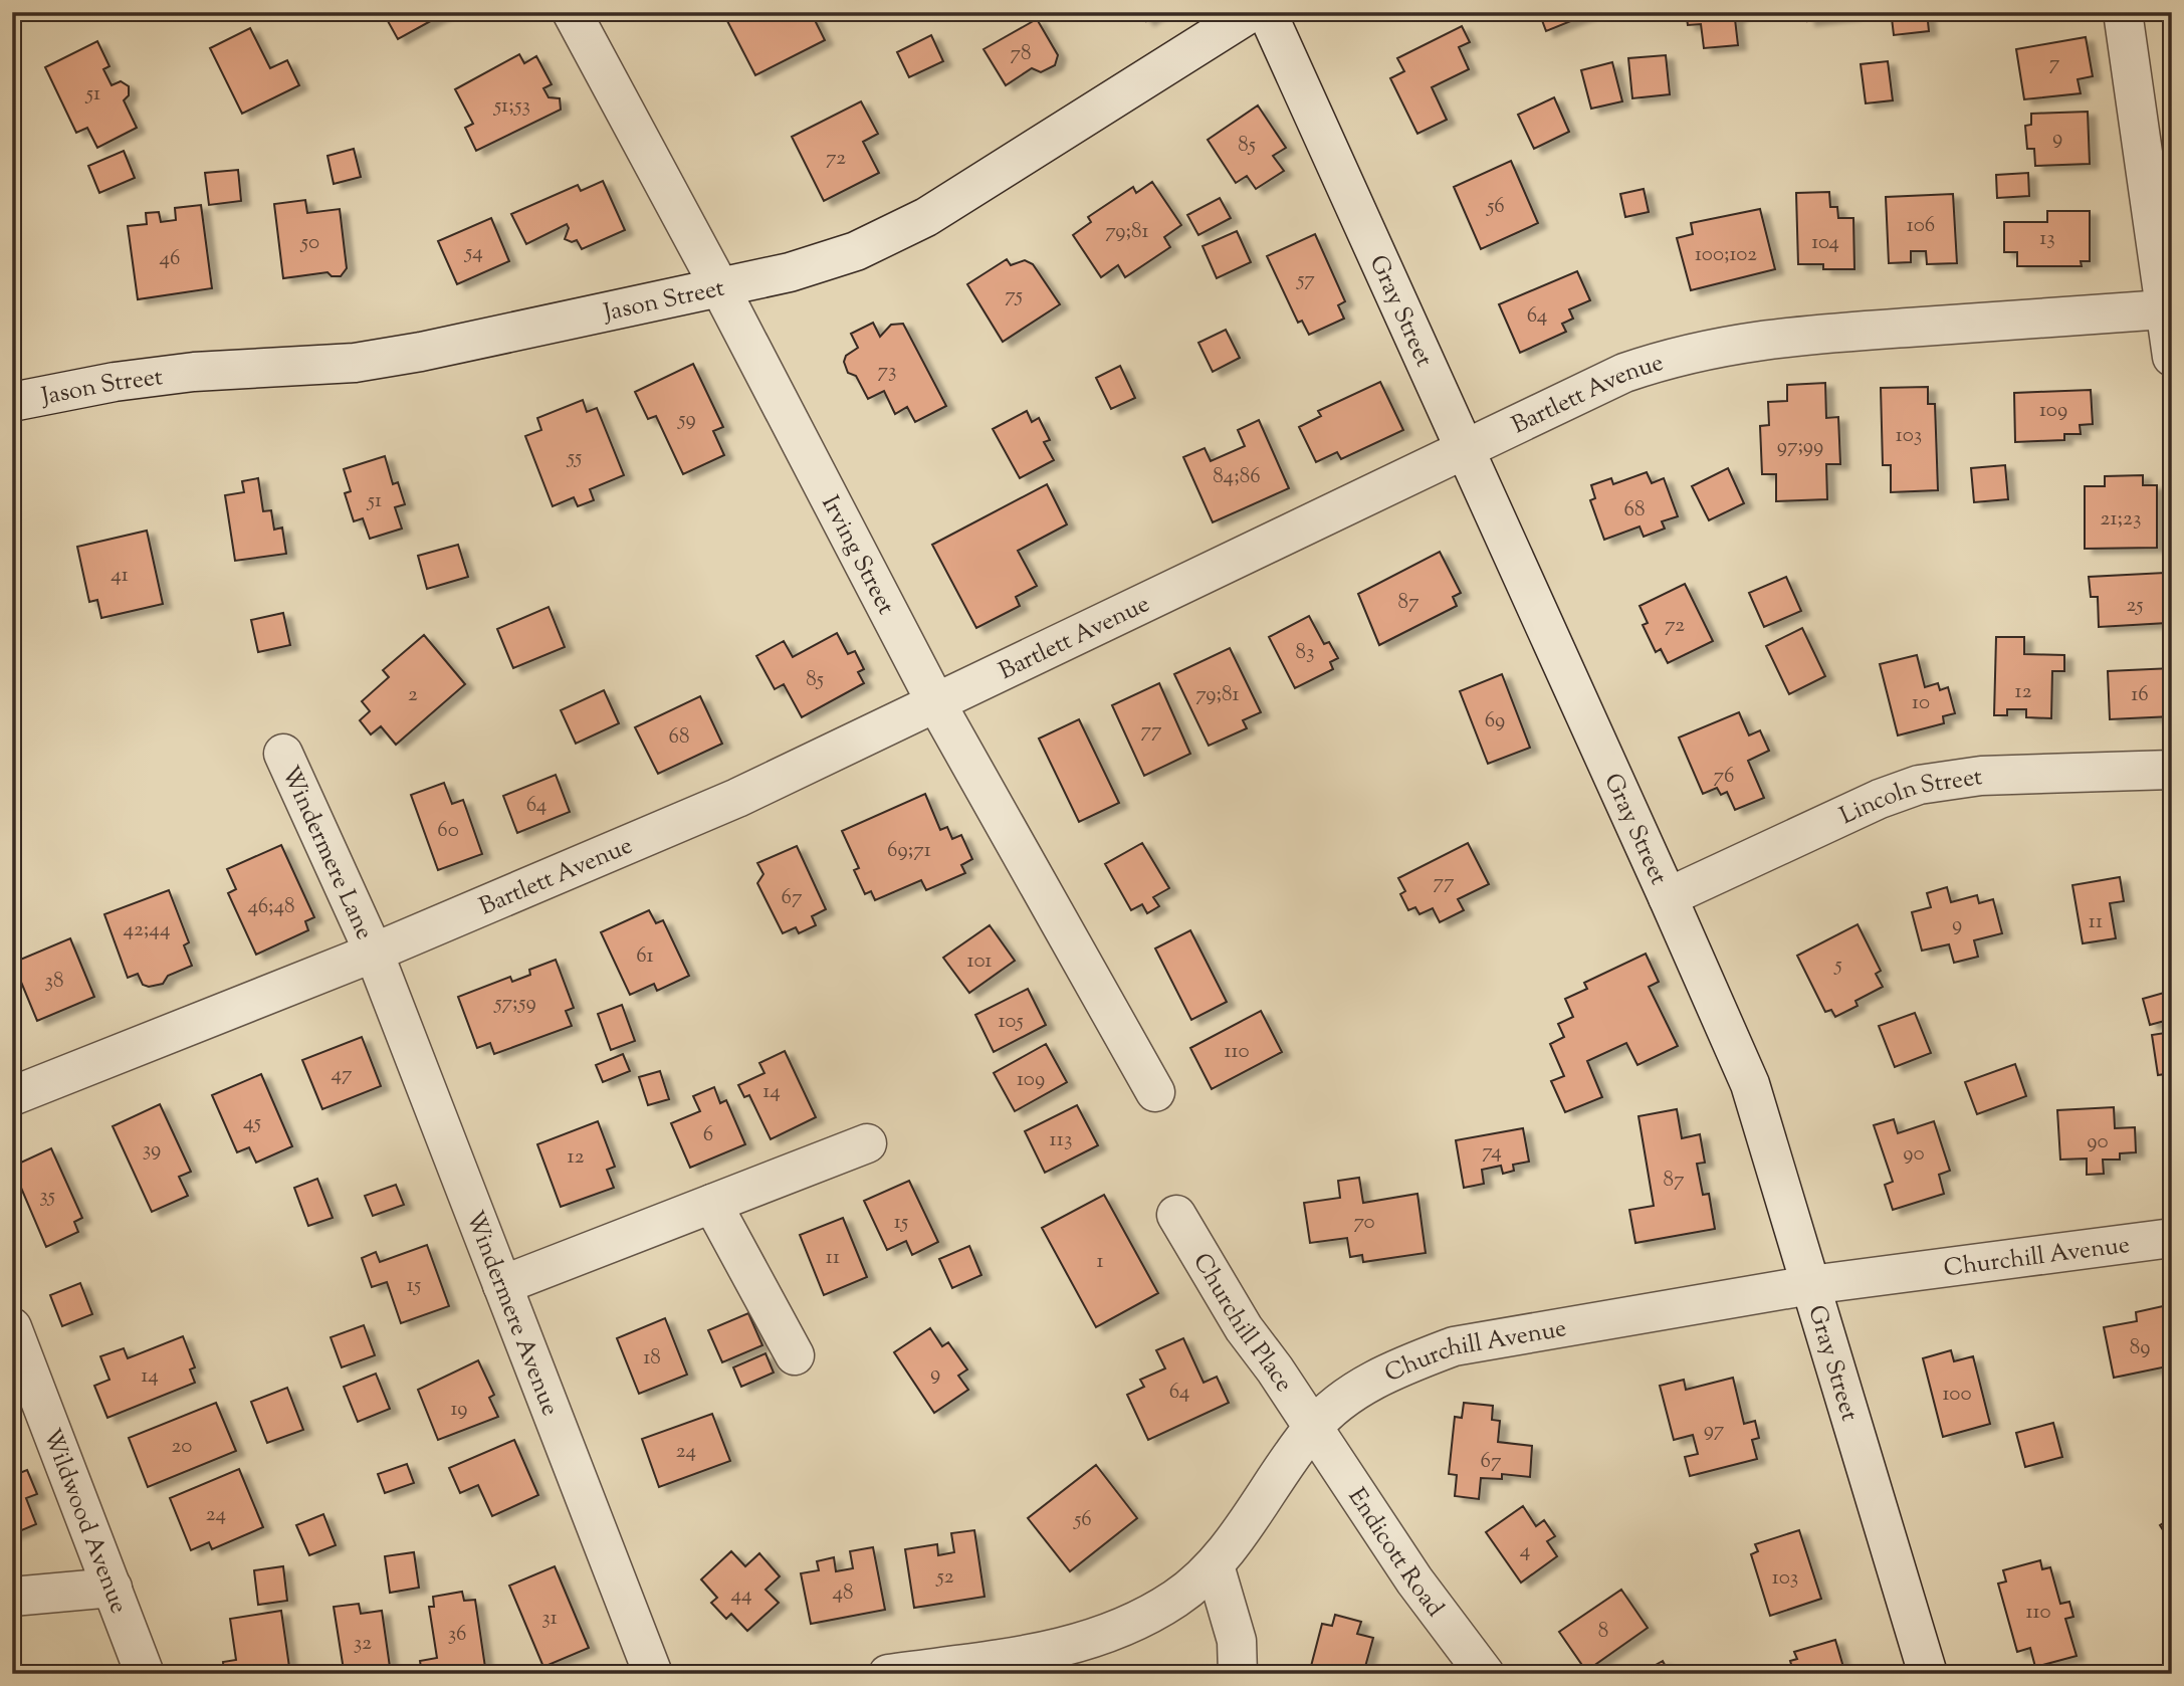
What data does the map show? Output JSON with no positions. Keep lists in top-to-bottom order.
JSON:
{
  "streets": {
    "street": [
      "Jason Street",
      "Gray Street",
      "Bartlett Avenue",
      "Irving Street",
      "Lincoln Street",
      "Windermere Lane",
      "Churchill Avenue",
      "Windermere Avenue",
      "Churchill Place",
      "Wildwood Avenue",
      "Endicott Road"
    ]
  },
  "crossings": [
    ["Jason Street", "Irving Street"],
    ["Gray Street", "Bartlett Avenue"],
    ["Gray Street", "Lincoln Street"],
    ["Gray Street", "Churchill Avenue"],
    ["Bartlett Avenue", "Irving Street"],
    ["Bartlett Avenue", "Windermere Lane"],
    ["Bartlett Avenue", "Windermere Avenue"],
    ["Windermere Lane", "Windermere Avenue"],
    ["Churchill Avenue", "Churchill Place"],
    ["Churchill Avenue", "Endicott Road"],
    ["Churchill Place", "Endicott Road"]
  ],
  "house_numbers": [
    "78",
    "7",
    "51",
    "51;53",
    "9",
    "85",
    "72",
    "56",
    "106",
    "79;81",
    "13",
    "50",
    "104",
    "54",
    "100;102",
    "46",
    "57",
    "75",
    "64",
    "73",
    "109",
    "59",
    "103",
    "97;99",
    "55",
    "84;86",
    "51",
    "68",
    "21;23",
    "41",
    "87",
    "25",
    "72",
    "83",
    "85",
    "12",
    "2",
    "79;81",
    "16",
    "10",
    "69",
    "77",
    "68",
    "76",
    "64",
    "60",
    "69;71",
    "77",
    "67",
    "46;48",
    "11",
    "9",
    "42;44",
    "61",
    "101",
    "5",
    "38",
    "57;59",
    "105",
    "110",
    "47",
    "109",
    "14",
    "45",
    "6",
    "113",
    "90",
    "39",
    "74",
    "90",
    "12",
    "87",
    "35",
    "15",
    "70",
    "11",
    "1",
    "15",
    "89",
    "18",
    "9",
    "14",
    "64",
    "100",
    "19",
    "97",
    "20",
    "24",
    "67",
    "24",
    "56",
    "4",
    "52",
    "103",
    "48",
    "44",
    "110",
    "31",
    "8",
    "36",
    "32"
  ]
}
